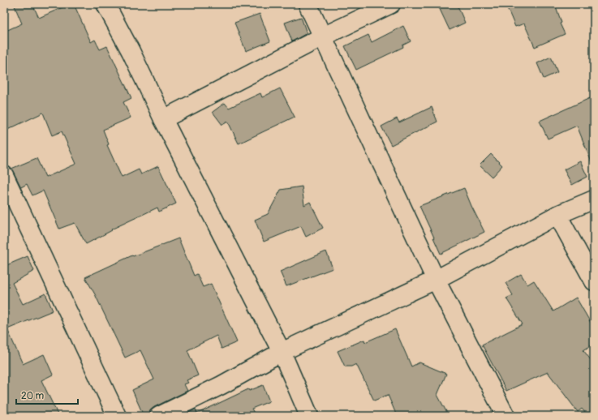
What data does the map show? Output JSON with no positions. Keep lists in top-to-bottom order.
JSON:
{
  "scale_bar": "20 m"
}
